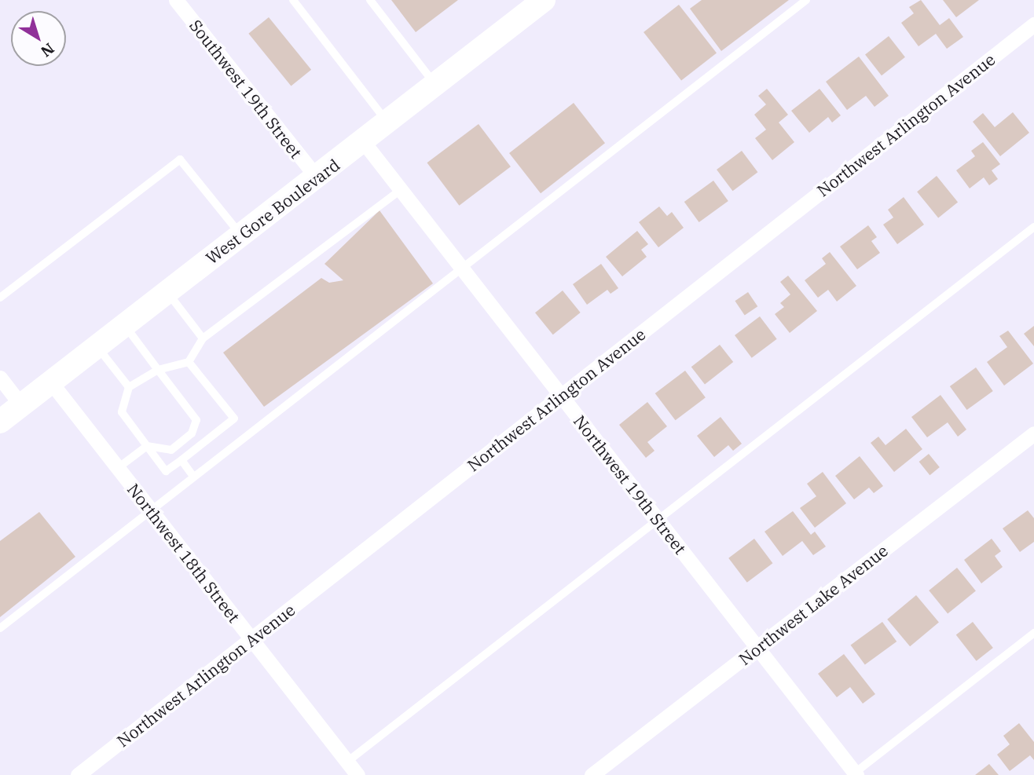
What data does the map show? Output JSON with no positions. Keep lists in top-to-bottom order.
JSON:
{
  "streets": {
    "main road": ["West Gore Boulevard"],
    "street": [
      "Southwest 19th Street",
      "Northwest Arlington Avenue",
      "Northwest 19th Street",
      "Northwest 18th Street",
      "Northwest Lake Avenue"
    ]
  },
  "crossings": [
    ["Southwest 19th Street", "West Gore Boulevard"],
    ["Northwest Arlington Avenue", "Northwest 19th Street"],
    ["Northwest Arlington Avenue", "Northwest 18th Street"],
    ["West Gore Boulevard", "Northwest 19th Street"],
    ["West Gore Boulevard", "Northwest 18th Street"],
    ["Northwest 19th Street", "Northwest Lake Avenue"]
  ],
  "north": "bottom right"
}
